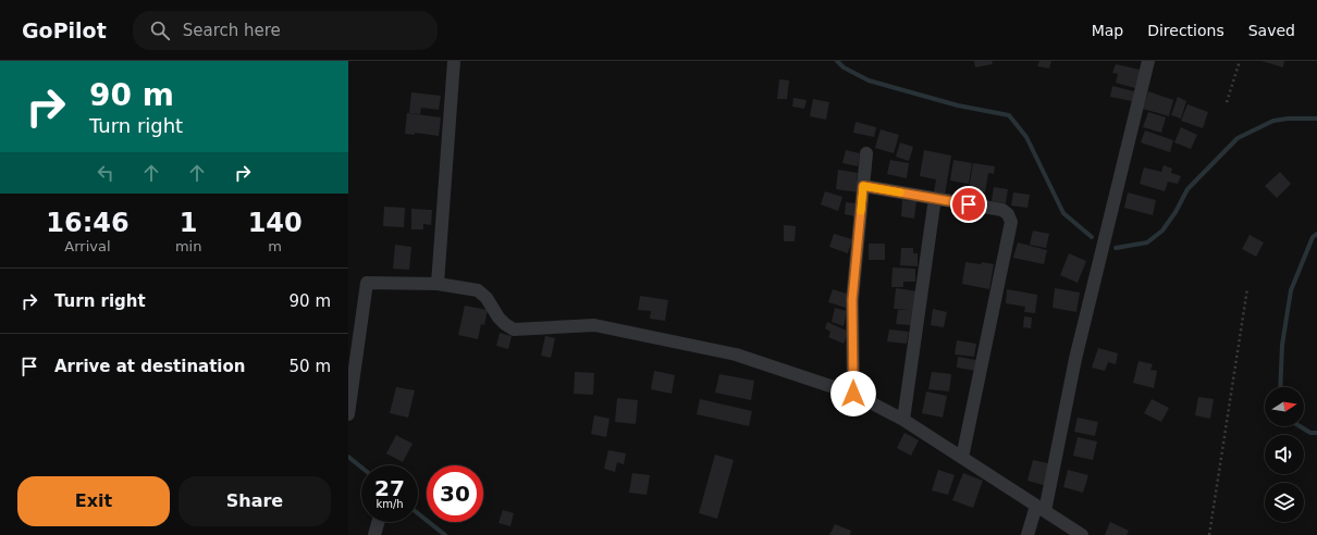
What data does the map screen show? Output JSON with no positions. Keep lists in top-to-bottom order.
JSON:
{
  "north": "right",
  "page": {
    "header": "GoPilot",
    "search": "Search here",
    "nav": ["Map", "Directions", "Saved"],
    "turn": ["90 m", "Turn right"],
    "eta": [
      "16:46",
      "Arrival",
      "1",
      "min",
      "140",
      "m"
    ],
    "list": [
      {
        "name": "Turn right",
        "value": "90 m"
      },
      {
        "name": "Arrive at destination",
        "value": "50 m"
      }
    ],
    "speed": "27 km/h",
    "limit": "30",
    "buttons": ["Exit", "Share"]
  }
}
